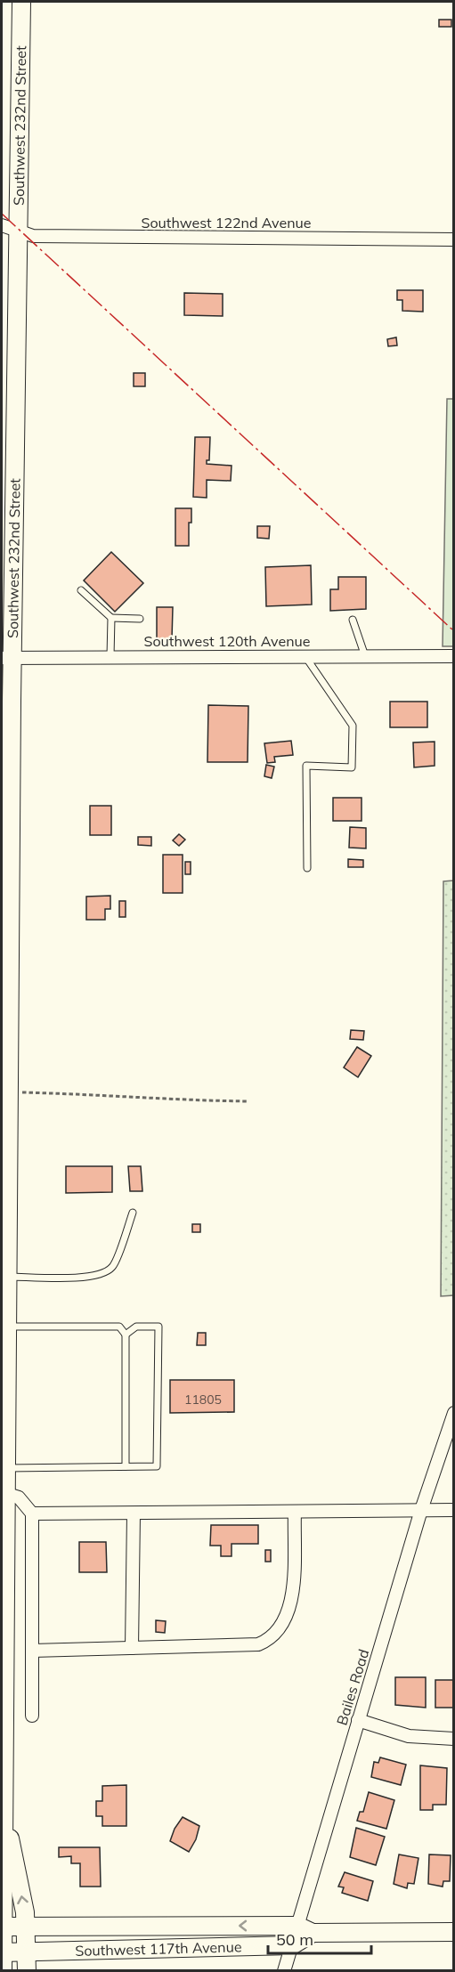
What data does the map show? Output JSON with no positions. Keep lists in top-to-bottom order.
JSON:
{
  "streets": {
    "street": [
      "Southwest 232nd Street",
      "Southwest 122nd Avenue",
      "Southwest 120th Avenue",
      "Bailes Road",
      "Southwest 117th Avenue"
    ]
  },
  "crossings": [
    ["Southwest 232nd Street", "Southwest 122nd Avenue"],
    ["Southwest 232nd Street", "Southwest 120th Avenue"],
    ["Southwest 232nd Street", "Southwest 117th Avenue"],
    ["Bailes Road", "Southwest 117th Avenue"]
  ],
  "house_numbers": ["11805"],
  "scale_bar": "50 m"
}
